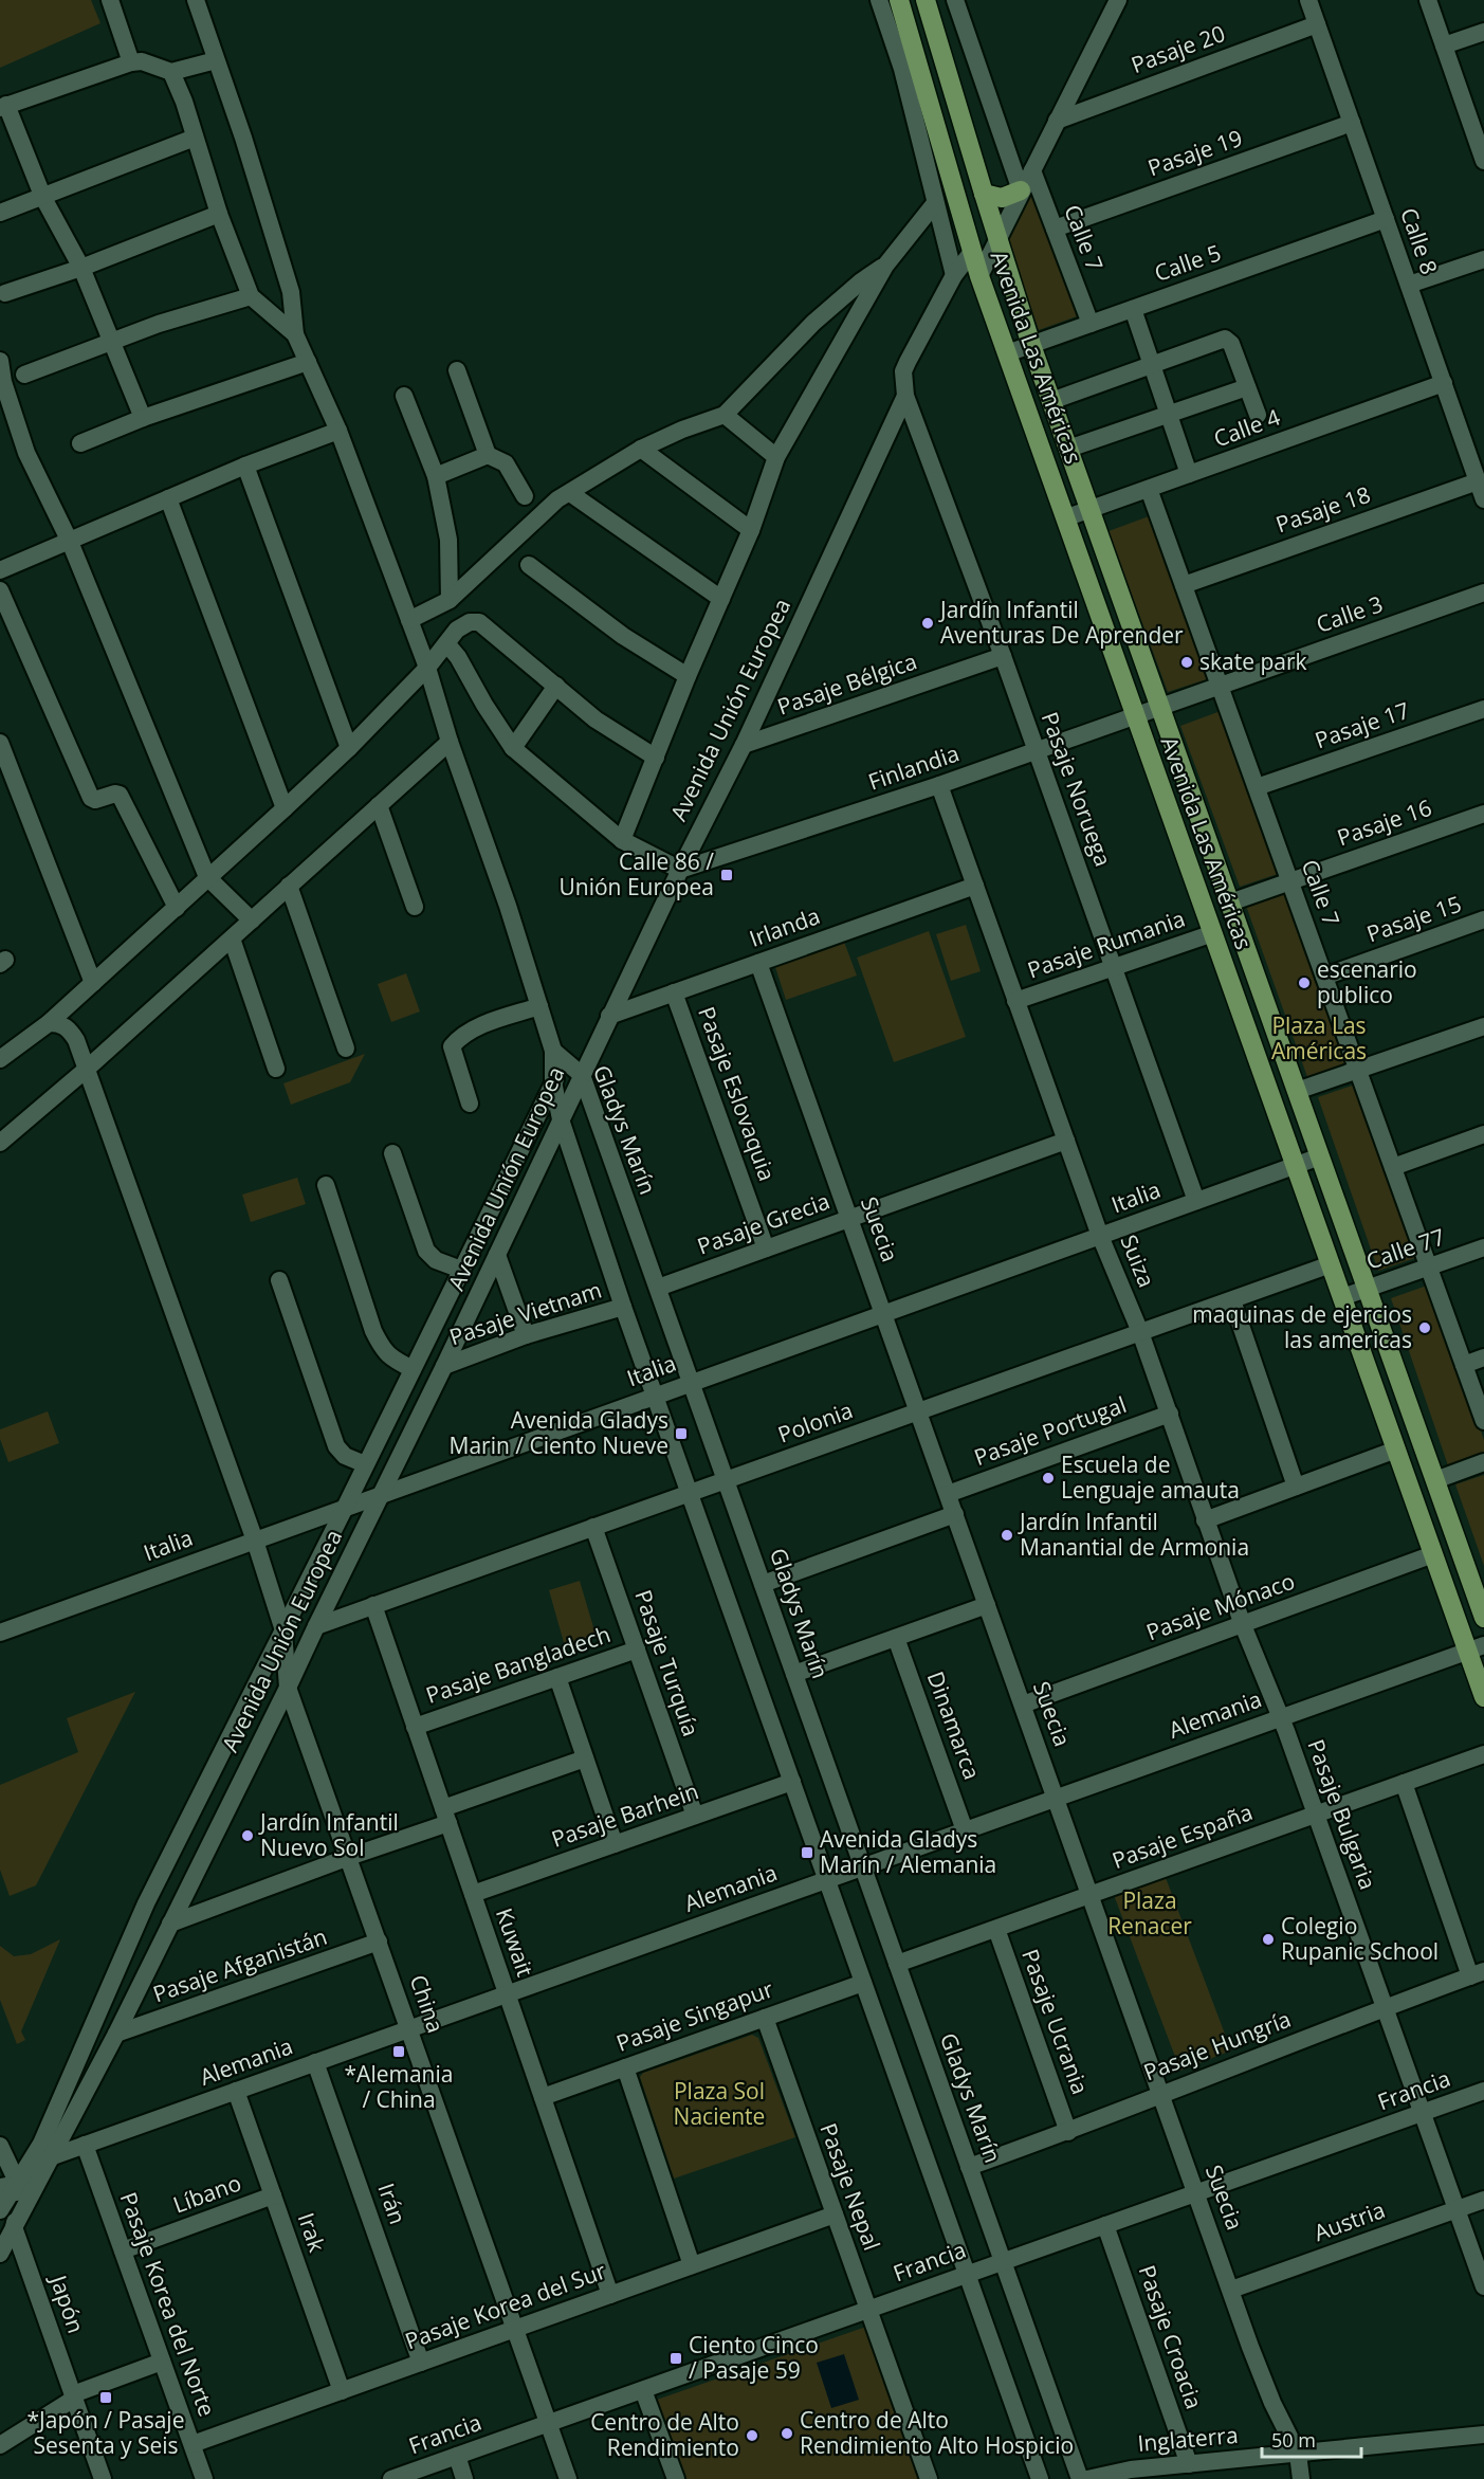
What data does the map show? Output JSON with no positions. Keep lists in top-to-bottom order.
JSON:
{
  "streets": {
    "main road": ["Avenida Las Américas"],
    "street": [
      "Pasaje 20",
      "Pasaje 19",
      "Calle 7",
      "Calle 8",
      "Calle 5",
      "Calle 4",
      "Pasaje 18",
      "Calle 3",
      "Pasaje Bélgica",
      "Avenida Unión Europea",
      "Pasaje 17",
      "Finlandia",
      "Pasaje Noruega",
      "Pasaje 16",
      "Pasaje 15",
      "Irlanda",
      "Pasaje Rumania",
      "Pasaje Eslovaquia",
      "Gladys Marín",
      "Italia",
      "Pasaje Grecia",
      "Suecia",
      "Calle 77",
      "Suiza",
      "Pasaje Vietnam",
      "Polonia",
      "Pasaje Portugal",
      "Pasaje Mónaco",
      "Pasaje Turquía",
      "Pasaje Bangladech",
      "Alemania",
      "Dinamarca",
      "Pasaje Bulgaria",
      "Pasaje Barhein",
      "Pasaje España",
      "Kuwait",
      "Pasaje Afganistán",
      "China",
      "Pasaje Singapur",
      "Pasaje Ucrania",
      "Pasaje Hungría",
      "Francia",
      "Pasaje Nepal",
      "Líbano",
      "Irán",
      "Austria",
      "Irak",
      "Japón",
      "Pasaje Korea del Norte",
      "Pasaje Korea del Sur",
      "Pasaje Croacia",
      "Inglaterra"
    ]
  },
  "crossings": [
    ["Pasaje 20", "Calle 8"],
    ["Pasaje 19", "Calle 7"],
    ["Pasaje 19", "Calle 8"],
    ["Calle 7", "Calle 5"],
    ["Calle 7", "Calle 4"],
    ["Calle 7", "Pasaje 18"],
    ["Calle 7", "Calle 3"],
    ["Calle 7", "Pasaje 17"],
    ["Calle 7", "Pasaje 16"],
    ["Calle 7", "Pasaje 15"],
    ["Calle 7", "Calle 77"],
    ["Calle 8", "Calle 5"],
    ["Calle 8", "Calle 4"],
    ["Calle 8", "Pasaje 18"],
    ["Calle 5", "Avenida Las Américas"],
    ["Avenida Las Américas", "Calle 4"],
    ["Avenida Las Américas", "Calle 3"],
    ["Avenida Las Américas", "Finlandia"],
    ["Avenida Las Américas", "Pasaje 16"],
    ["Avenida Las Américas", "Pasaje Rumania"],
    ["Avenida Las Américas", "Italia"],
    ["Avenida Las Américas", "Calle 77"],
    ["Avenida Las Américas", "Polonia"],
    ["Avenida Las Américas", "Pasaje Mónaco"],
    ["Avenida Las Américas", "Alemania"],
    ["Calle 3", "Finlandia"],
    ["Pasaje Bélgica", "Avenida Unión Europea"],
    ["Pasaje Bélgica", "Pasaje Noruega"],
    ["Avenida Unión Europea", "Finlandia"],
    ["Avenida Unión Europea", "Pasaje Noruega"],
    ["Avenida Unión Europea", "Irlanda"],
    ["Avenida Unión Europea", "Gladys Marín"],
    ["Avenida Unión Europea", "Italia"],
    ["Avenida Unión Europea", "Pasaje Vietnam"],
    ["Avenida Unión Europea", "Polonia"],
    ["Avenida Unión Europea", "Alemania"],
    ["Avenida Unión Europea", "Pasaje Afganistán"],
    ["Avenida Unión Europea", "China"],
    ["Avenida Unión Europea", "Japón"],
    ["Finlandia", "Pasaje Noruega"],
    ["Finlandia", "Suiza"],
    ["Pasaje Noruega", "Pasaje Rumania"],
    ["Pasaje Noruega", "Italia"],
    ["Irlanda", "Pasaje Eslovaquia"],
    ["Irlanda", "Suecia"],
    ["Irlanda", "Suiza"],
    ["Pasaje Rumania", "Suiza"],
    ["Pasaje Eslovaquia", "Pasaje Grecia"],
    ["Gladys Marín", "Italia"],
    ["Gladys Marín", "Pasaje Grecia"],
    ["Gladys Marín", "Polonia"],
    ["Gladys Marín", "Alemania"],
    ["Gladys Marín", "Pasaje España"],
    ["Gladys Marín", "Pasaje Hungría"],
    ["Gladys Marín", "Francia"],
    ["Italia", "Suecia"],
    ["Italia", "Suiza"],
    ["Italia", "China"],
    ["Pasaje Grecia", "Suecia"],
    ["Pasaje Grecia", "Suiza"],
    ["Suecia", "Polonia"],
    ["Suecia", "Pasaje Portugal"],
    ["Suecia", "Pasaje Mónaco"],
    ["Suecia", "Alemania"],
    ["Suecia", "Pasaje España"],
    ["Suecia", "Pasaje Hungría"],
    ["Suecia", "Francia"],
    ["Suecia", "Austria"],
    ["Suecia", "Inglaterra"],
    ["Suiza", "Polonia"],
    ["Suiza", "Pasaje Portugal"],
    ["Suiza", "Pasaje Mónaco"],
    ["Suiza", "Alemania"],
    ["Suiza", "Pasaje Bulgaria"],
    ["Polonia", "Pasaje Turquía"],
    ["Polonia", "Kuwait"],
    ["Pasaje Turquía", "Pasaje Bangladech"],
    ["Pasaje Turquía", "Pasaje Barhein"],
    ["Pasaje Bangladech", "Kuwait"],
    ["Alemania", "Dinamarca"],
    ["Alemania", "Pasaje Bulgaria"],
    ["Alemania", "Kuwait"],
    ["Alemania", "China"],
    ["Alemania", "Irán"],
    ["Alemania", "Irak"],
    ["Alemania", "Japón"],
    ["Alemania", "Pasaje Korea del Norte"],
    ["Pasaje Bulgaria", "Pasaje España"],
    ["Pasaje Bulgaria", "Pasaje Hungría"],
    ["Pasaje Bulgaria", "Francia"],
    ["Pasaje Bulgaria", "Austria"],
    ["Pasaje Barhein", "Kuwait"],
    ["Pasaje España", "Pasaje Ucrania"],
    ["Kuwait", "Pasaje Singapur"],
    ["Kuwait", "Pasaje Korea del Sur"],
    ["Pasaje Afganistán", "China"],
    ["China", "Francia"],
    ["China", "Pasaje Korea del Sur"],
    ["Pasaje Singapur", "Pasaje Nepal"],
    ["Pasaje Ucrania", "Pasaje Hungría"],
    ["Francia", "Pasaje Nepal"],
    ["Francia", "Pasaje Croacia"],
    ["Pasaje Nepal", "Pasaje Korea del Sur"],
    ["Líbano", "Irak"],
    ["Líbano", "Pasaje Korea del Norte"],
    ["Irán", "Pasaje Korea del Sur"],
    ["Irak", "Pasaje Korea del Sur"],
    ["Pasaje Korea del Norte", "Pasaje Korea del Sur"],
    ["Pasaje Croacia", "Inglaterra"]
  ],
  "parks": ["Plaza Las Américas", "Plaza Renacer", "Plaza Sol Naciente"],
  "places": {
    "other": [
      "Jardín Infantil Aventuras De Aprender",
      "skate park",
      "escenario publico",
      "maquinas de ejercios las americas",
      "Escuela de Lenguaje amauta",
      "Jardín Infantil Manantial de Armonia",
      "Jardín Infantil Nuevo Sol",
      "Colegio Rupanic School",
      "Centro de Alto Rendimiento Alto Hospicio",
      "Centro de Alto Rendimiento"
    ],
    "transit": [
      "Calle 86 / Unión Europea",
      "Avenida Gladys Marin / Ciento Nueve",
      "Avenida Gladys Marín / Alemania",
      "*Alemania / China",
      "Ciento Cinco / Pasaje 59",
      "*Japón / Pasaje Sesenta y Seis"
    ]
  },
  "scale_bar": "50 m"
}
